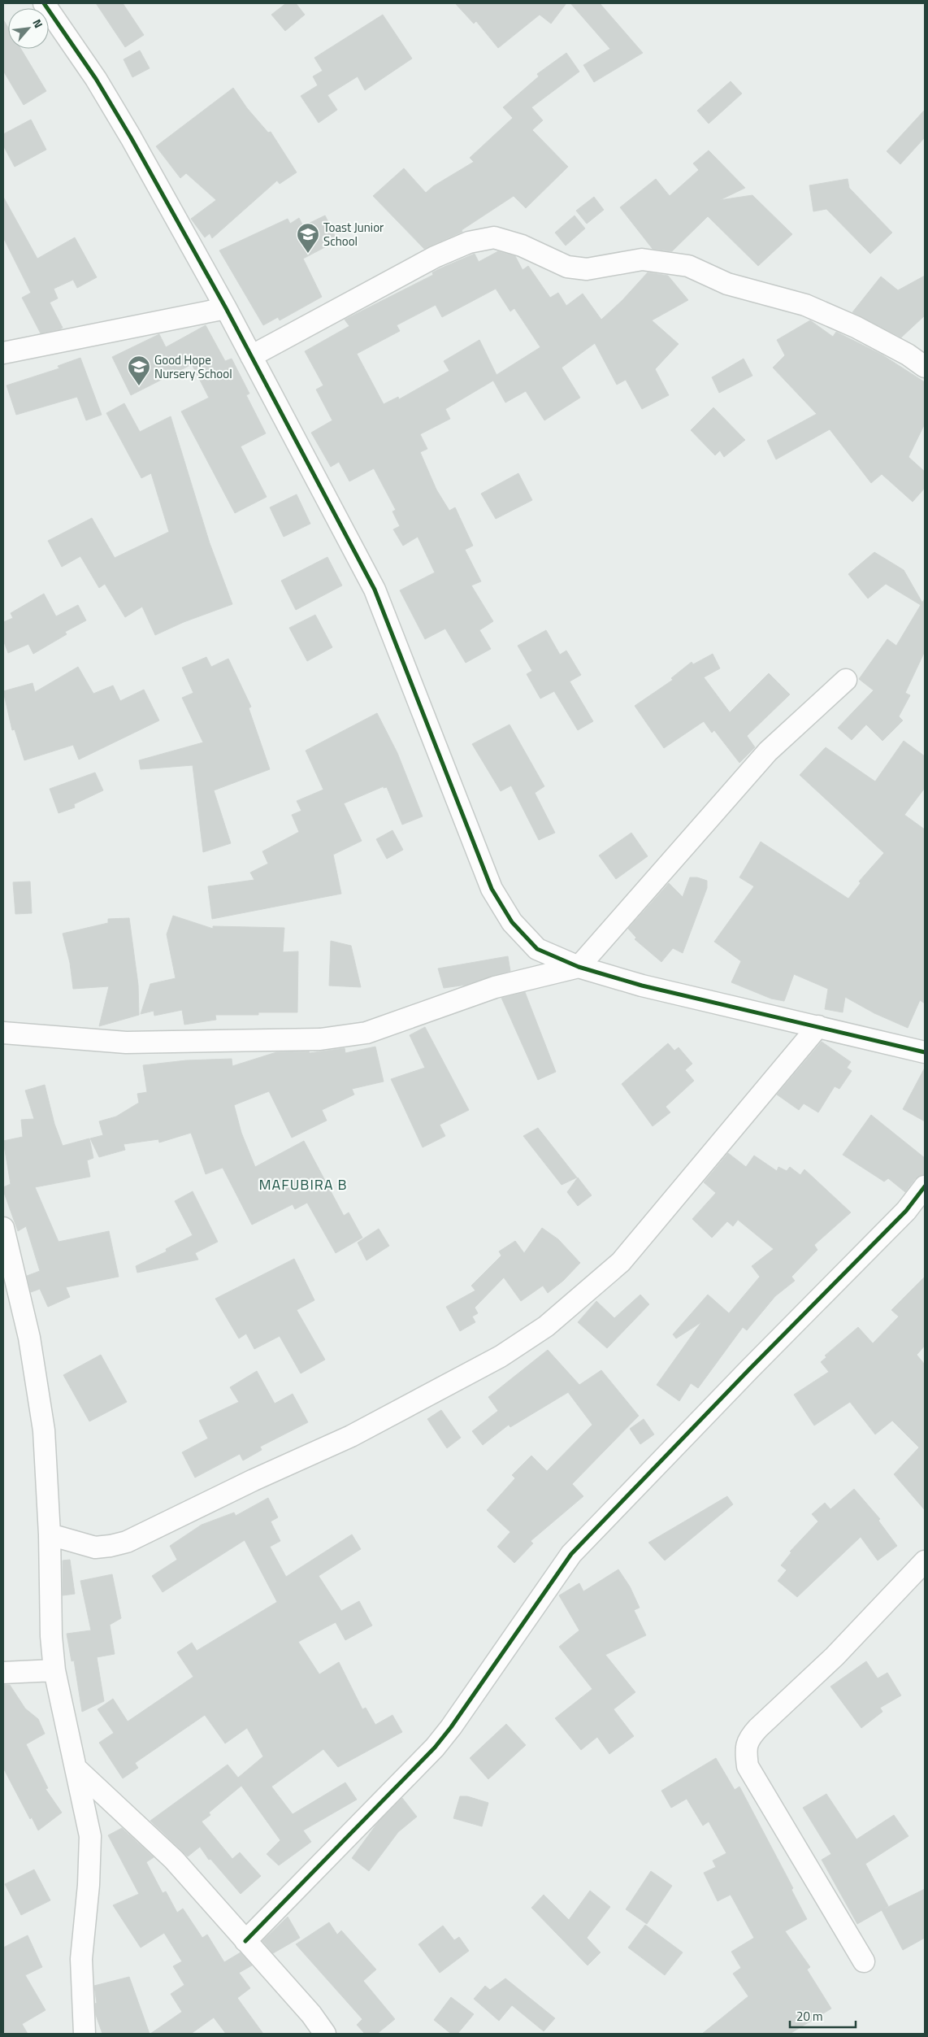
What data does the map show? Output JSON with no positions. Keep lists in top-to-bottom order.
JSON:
{
  "districts": ["MAFUBIRA B"],
  "places": {
    "school or university": ["Toast Junior School", "Good Hope Nursery School"]
  },
  "scale_bar": "20 m",
  "north": "top right"
}
